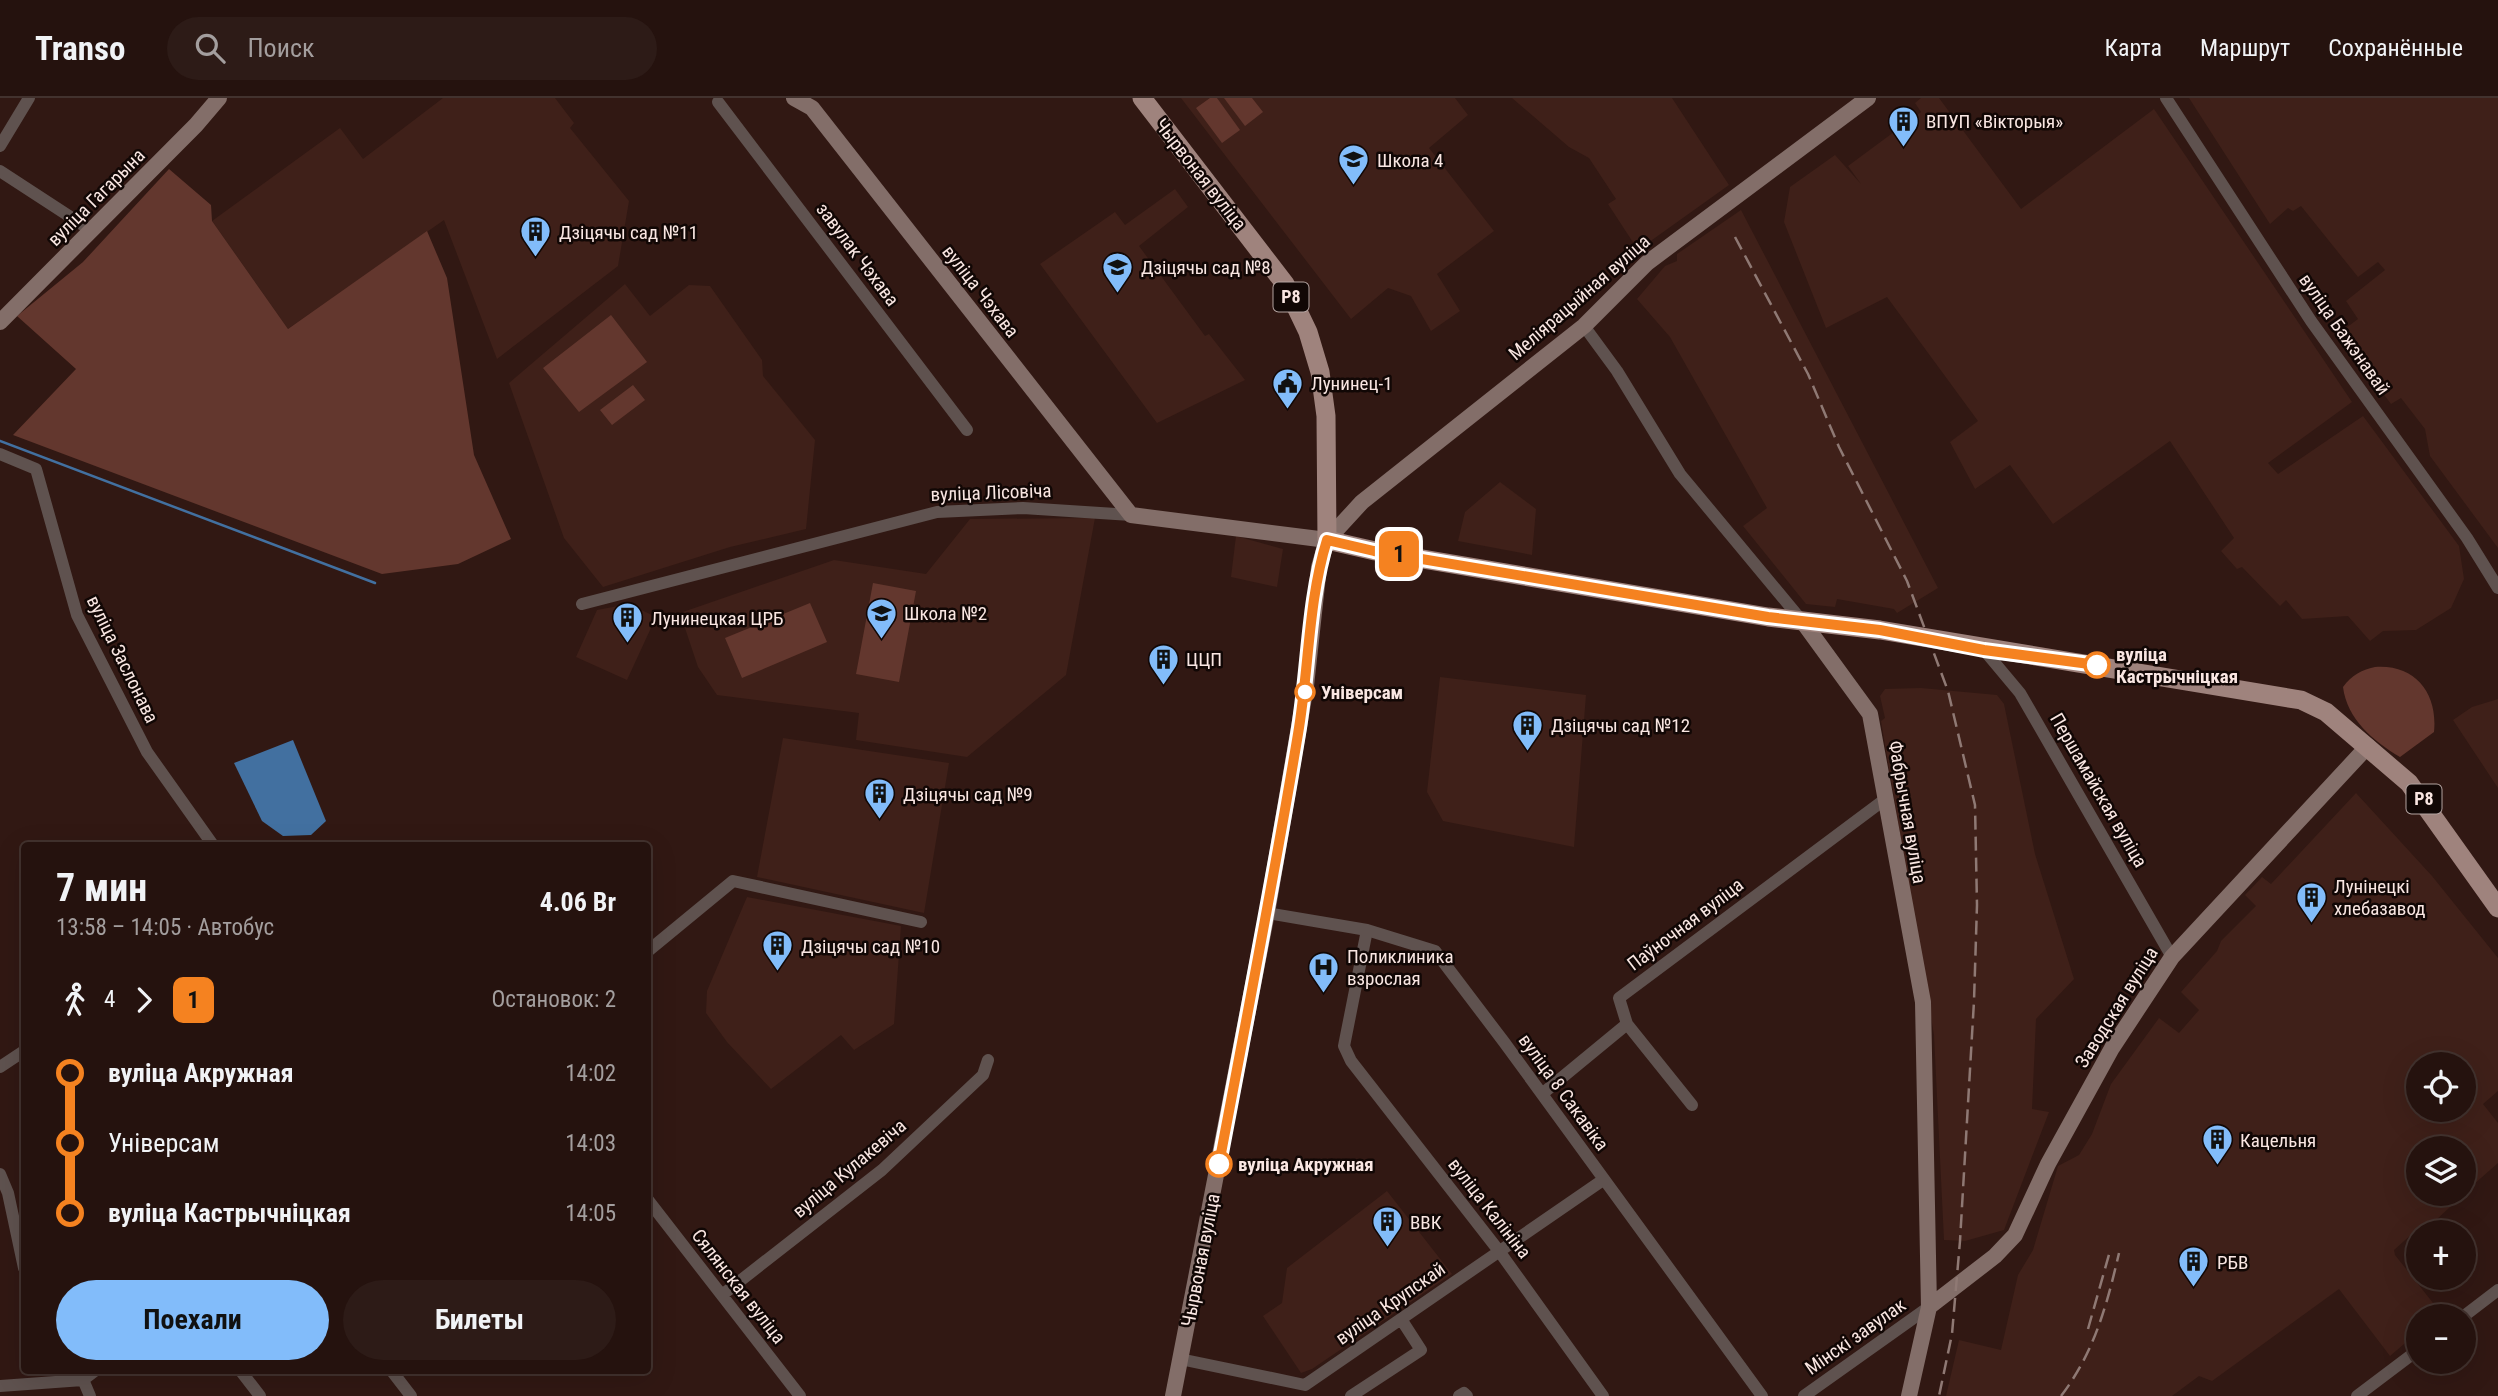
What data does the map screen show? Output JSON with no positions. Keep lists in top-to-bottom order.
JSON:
{
  "streets": {
    "main road": ["Чырвоная вуліца", "Р8"],
    "street": [
      "вуліца Гагарына",
      "завулак Чэхава",
      "вуліца Чэхава",
      "Меліярацыйная вуліца",
      "вуліца Бажэнавай",
      "вуліца Лісовіча",
      "вуліца Заслонава",
      "Першамайская вуліца",
      "Фабрычная вуліца",
      "Паўночная вуліца",
      "Заводская вуліца",
      "вуліца 8 Сакавіка",
      "вуліца Кулакевіча",
      "вуліца Калініна",
      "Сялянская вуліца",
      "вуліца Крупскай",
      "Мінскі завулак"
    ]
  },
  "crossings": [
    ["Чырвоная вуліца", "Р8"],
    ["Чырвоная вуліца", "Меліярацыйная вуліца"],
    ["Чырвоная вуліца", "вуліца Лісовіча"],
    ["Чырвоная вуліца", "вуліца 8 Сакавіка"],
    ["Чырвоная вуліца", "вуліца Крупскай"],
    ["вуліца Чэхава", "вуліца Лісовіча"],
    ["Р8", "Меліярацыйная вуліца"],
    ["Р8", "вуліца Лісовіча"],
    ["Р8", "Першамайская вуліца"],
    ["Р8", "Фабрычная вуліца"],
    ["Р8", "Заводская вуліца"],
    ["Меліярацыйная вуліца", "вуліца Лісовіча"],
    ["Меліярацыйная вуліца", "Фабрычная вуліца"],
    ["Першамайская вуліца", "Заводская вуліца"],
    ["Фабрычная вуліца", "Паўночная вуліца"],
    ["Фабрычная вуліца", "Заводская вуліца"],
    ["Фабрычная вуліца", "Мінскі завулак"],
    ["Заводская вуліца", "Мінскі завулак"],
    ["вуліца 8 Сакавіка", "вуліца Калініна"],
    ["вуліца 8 Сакавіка", "вуліца Крупскай"],
    ["вуліца Кулакевіча", "Сялянская вуліца"],
    ["вуліца Калініна", "вуліца Крупскай"]
  ],
  "places": {
    "building": [
      "ВПУП «Вікторыя»",
      "Дзіцячы сад №11",
      "Лунинецкая ЦРБ",
      "ЦЦП",
      "Дзіцячы сад №12",
      "Дзіцячы сад №9",
      "Лунінецкі хлебазавод",
      "Дзіцячы сад №10",
      "Кацельня",
      "ВВК",
      "РБВ"
    ],
    "school or university": ["Школа 4", "Дзіцячы сад №8", "Школа №2"],
    "public building": ["Лунинец-1"],
    "other": ["вуліца Кастрычніцкая", "Універсам", "вуліца Акружная"],
    "hospital": ["Поликлиника взрослая"]
  },
  "lines": ["bus line 1"],
  "page": {
    "header": "Transo",
    "search": "Поиск",
    "nav": ["Карта", "Маршрут", "Сохранённые"],
    "on_map": "1",
    "heading": ["7 мин", "13:58 – 14:05 · Автобус", "4.06 Br"],
    "legs": ["4", "1", "Остановок: 2"],
    "list": [
      {
        "name": "вуліца Акружная",
        "value": "14:02"
      },
      {
        "name": "Універсам",
        "value": "14:03"
      },
      {
        "name": "вуліца Кастрычніцкая",
        "value": "14:05"
      }
    ],
    "map_buttons": ["+", "−"],
    "buttons": ["Поехали", "Билеты"]
  }
}
